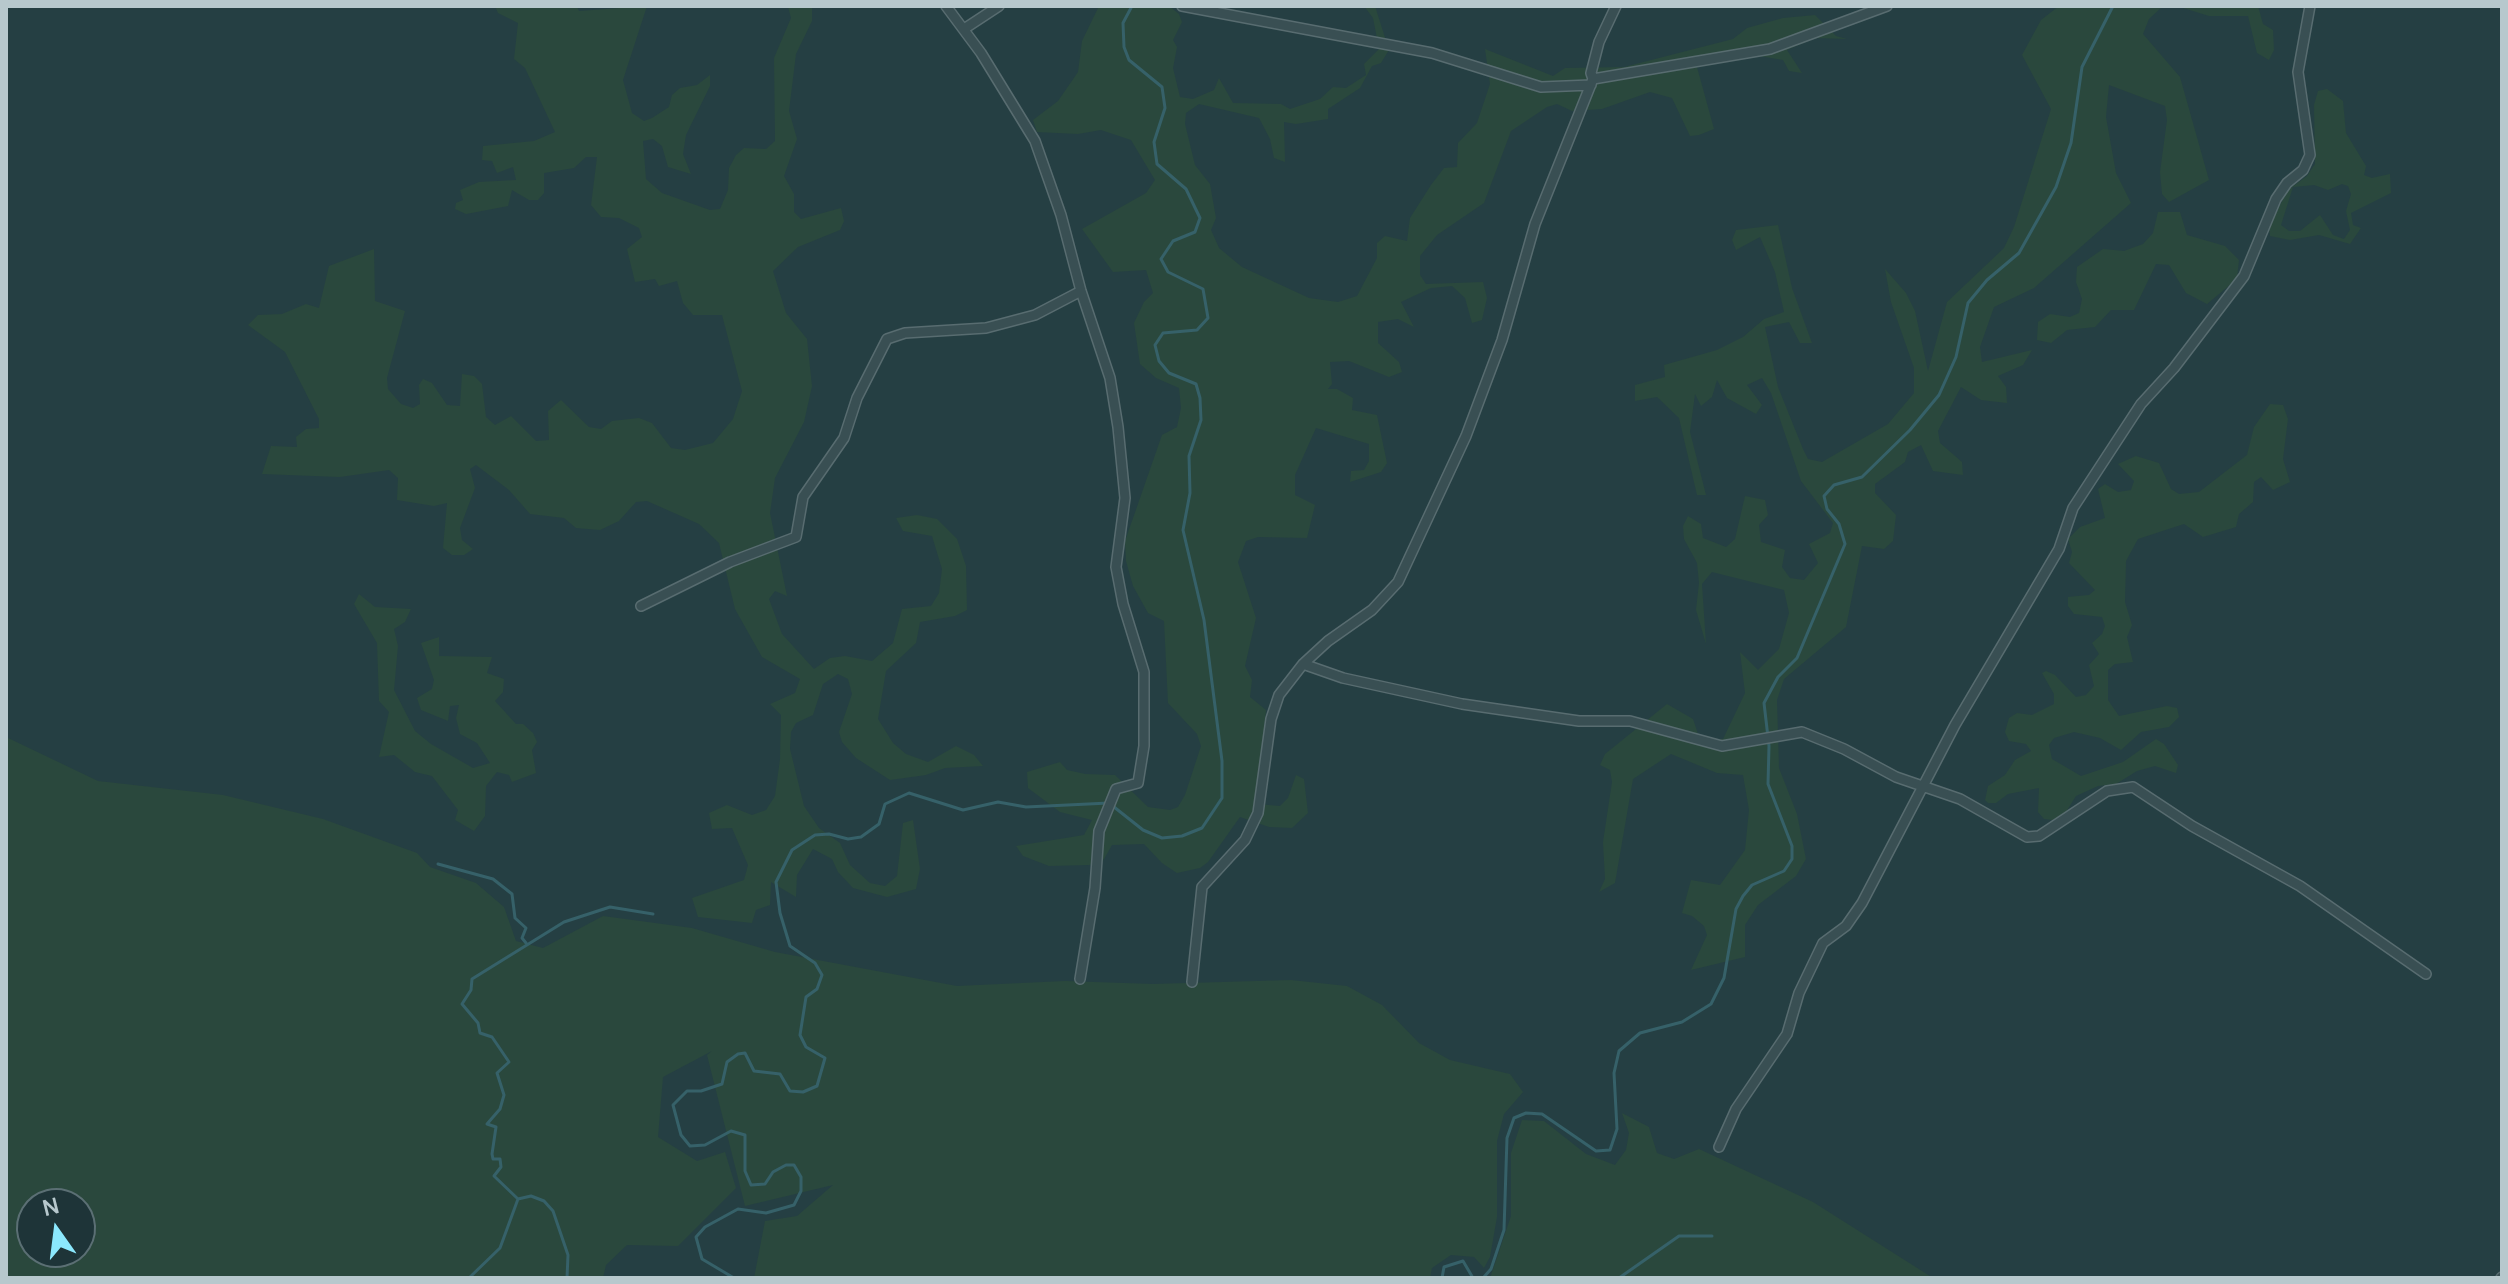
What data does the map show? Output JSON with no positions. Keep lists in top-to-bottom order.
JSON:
{
  "north": "top"
}
